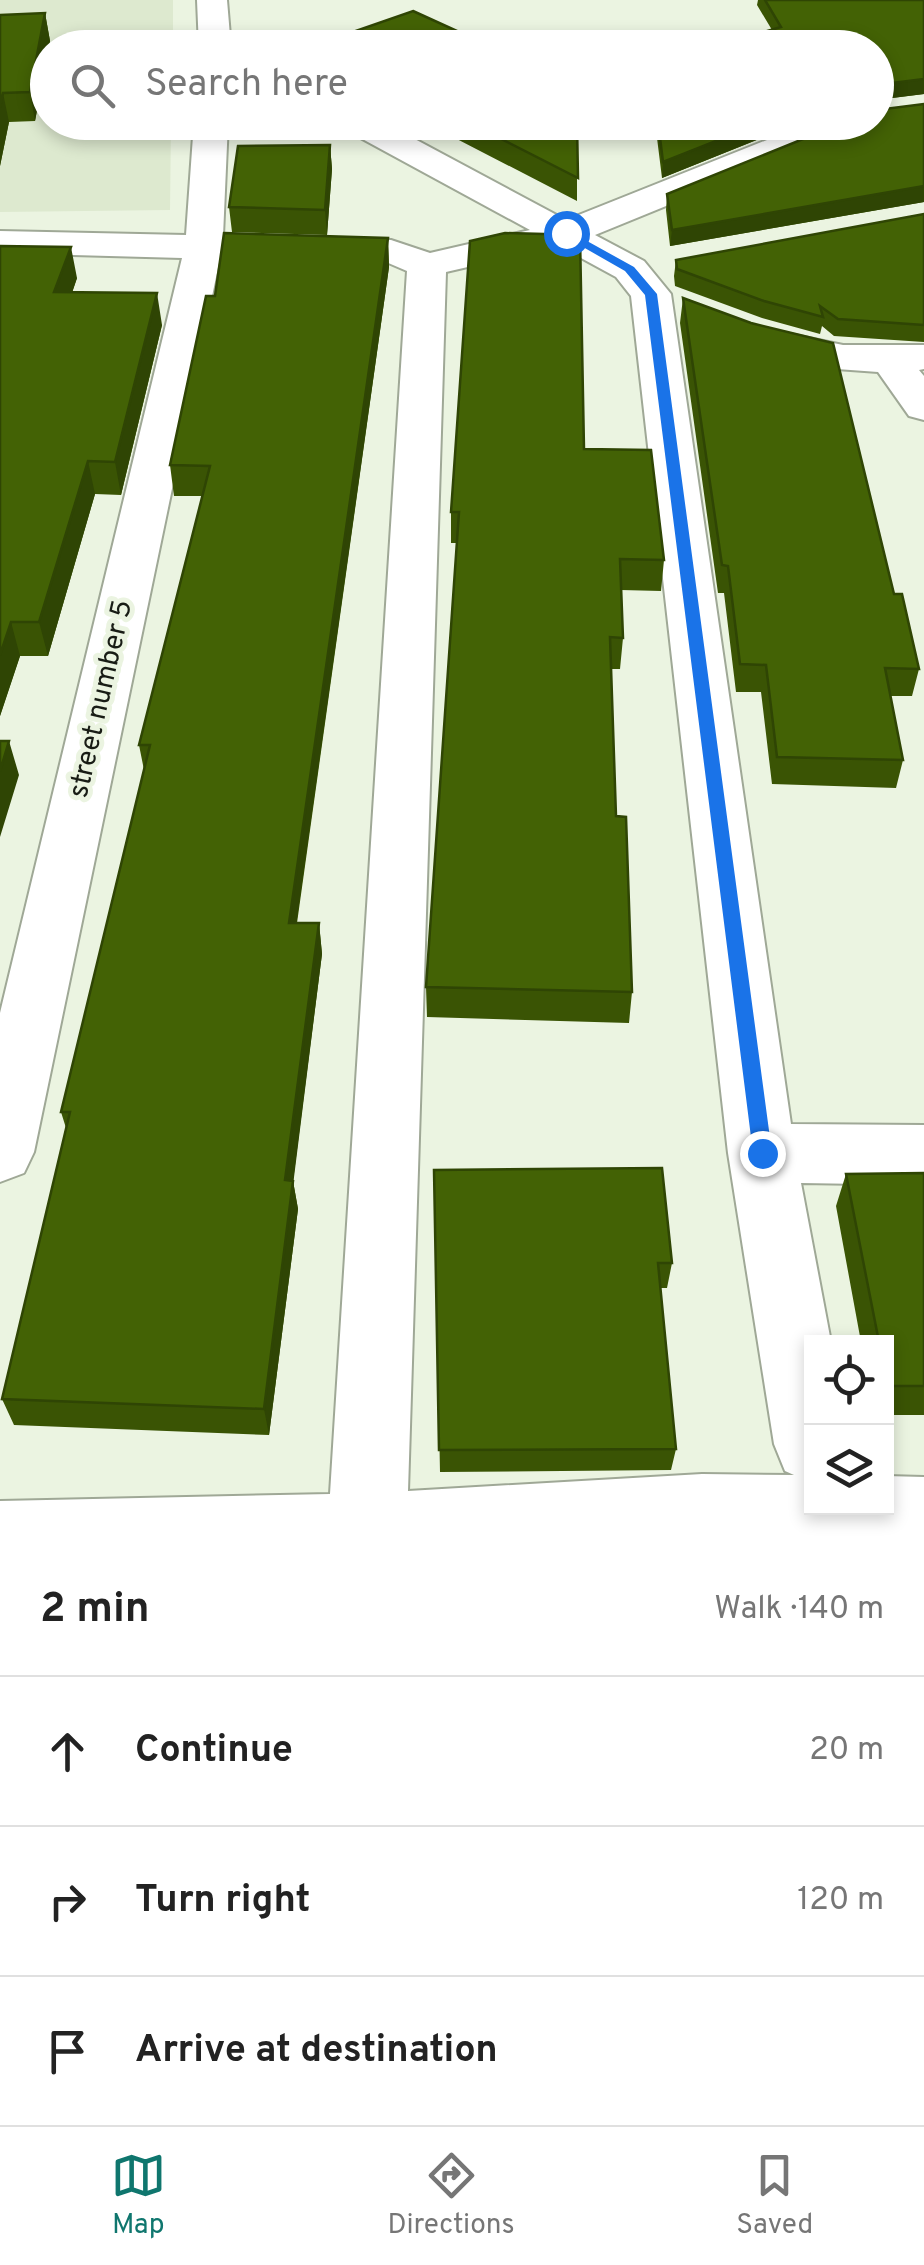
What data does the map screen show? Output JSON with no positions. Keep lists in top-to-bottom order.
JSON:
{
  "streets": {
    "street": ["street number 5"]
  },
  "page": {
    "search": "Search here",
    "heading": ["2 min", "Walk · 140 m"],
    "list": [
      ["Continue", "20 m"],
      ["Turn right", "120 m"],
      "Arrive at destination"
    ],
    "nav": ["Map", "Directions", "Saved"]
  }
}
